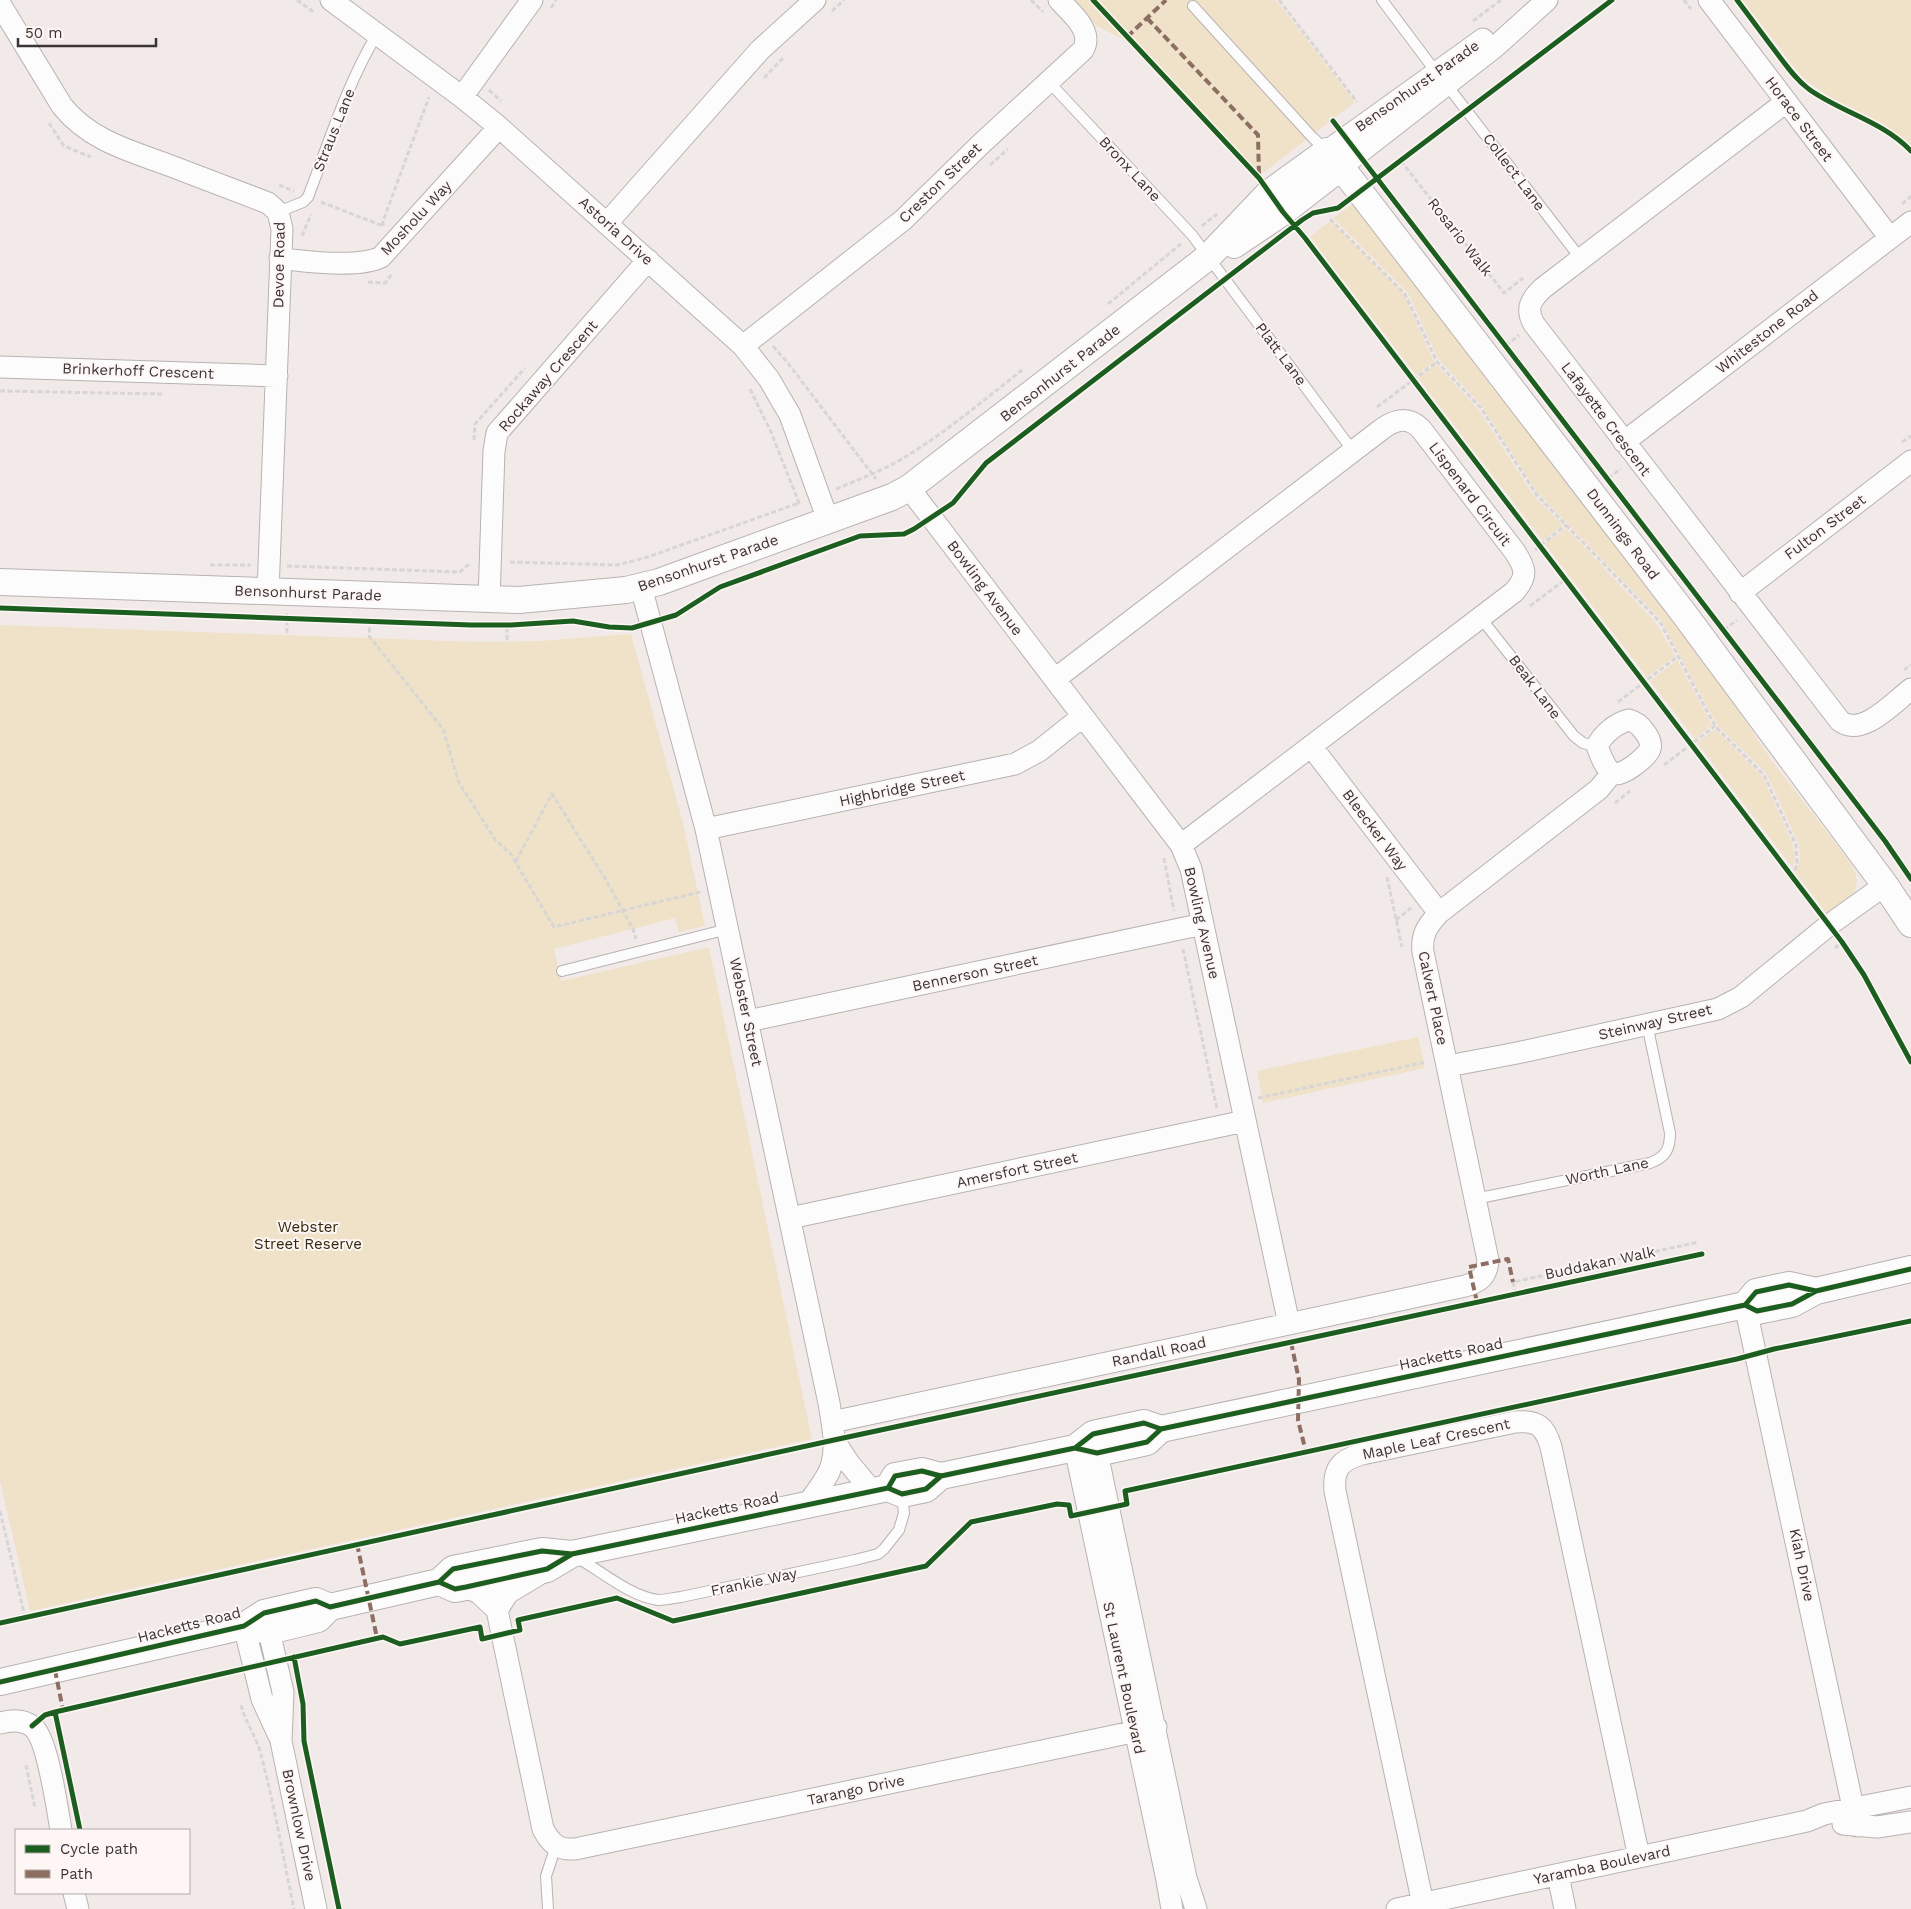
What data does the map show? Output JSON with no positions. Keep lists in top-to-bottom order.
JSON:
{
  "streets": {
    "street": [
      "Bensonhurst Parade",
      "Horace Street",
      "Creston Street",
      "Mosholu Way",
      "Astoria Drive",
      "Devoe Road",
      "Whitestone Road",
      "Brinkerhoff Crescent",
      "Rockaway Crescent",
      "Lafayette Crescent",
      "Lispenard Circuit",
      "Fulton Street",
      "Dunnings Road",
      "Bowling Avenue",
      "Highbridge Street",
      "Bleecker Way",
      "Bennerson Street",
      "Calvert Place",
      "Webster Street",
      "Steinway Street",
      "Amersfort Street",
      "Randall Road",
      "Hacketts Road",
      "Maple Leaf Crescent",
      "Kiah Drive",
      "St Laurent Boulevard",
      "Tarango Drive",
      "Brownlow Drive",
      "Yaramba Boulevard"
    ],
    "lane": [
      "Straus Lane",
      "Bronx Lane",
      "Collect Lane",
      "Platt Lane",
      "Beak Lane",
      "Worth Lane",
      "Frankie Way"
    ],
    "path": ["Rosario Walk"],
    "cycle path": ["Buddakan Walk"]
  },
  "crossings": [
    ["Bensonhurst Parade", "Bronx Lane"],
    ["Bensonhurst Parade", "Collect Lane"],
    ["Bensonhurst Parade", "Astoria Drive"],
    ["Bensonhurst Parade", "Devoe Road"],
    ["Bensonhurst Parade", "Platt Lane"],
    ["Bensonhurst Parade", "Rockaway Crescent"],
    ["Bensonhurst Parade", "Dunnings Road"],
    ["Bensonhurst Parade", "Bowling Avenue"],
    ["Bensonhurst Parade", "Webster Street"],
    ["Horace Street", "Whitestone Road"],
    ["Horace Street", "Lafayette Crescent"],
    ["Straus Lane", "Astoria Drive"],
    ["Bronx Lane", "Creston Street"],
    ["Bronx Lane", "Platt Lane"],
    ["Collect Lane", "Lafayette Crescent"],
    ["Creston Street", "Astoria Drive"],
    ["Mosholu Way", "Astoria Drive"],
    ["Mosholu Way", "Devoe Road"],
    ["Astoria Drive", "Rockaway Crescent"],
    ["Devoe Road", "Brinkerhoff Crescent"],
    ["Whitestone Road", "Lafayette Crescent"],
    ["Platt Lane", "Lispenard Circuit"],
    ["Lafayette Crescent", "Fulton Street"],
    ["Lispenard Circuit", "Bowling Avenue"],
    ["Lispenard Circuit", "Beak Lane"],
    ["Lispenard Circuit", "Bleecker Way"],
    ["Dunnings Road", "Steinway Street"],
    ["Bowling Avenue", "Highbridge Street"],
    ["Bowling Avenue", "Bennerson Street"],
    ["Bowling Avenue", "Amersfort Street"],
    ["Bowling Avenue", "Randall Road"],
    ["Beak Lane", "Calvert Place"],
    ["Highbridge Street", "Webster Street"],
    ["Bleecker Way", "Calvert Place"],
    ["Bennerson Street", "Webster Street"],
    ["Calvert Place", "Steinway Street"],
    ["Calvert Place", "Worth Lane"],
    ["Calvert Place", "Randall Road"],
    ["Webster Street", "Amersfort Street"],
    ["Webster Street", "Randall Road"],
    ["Webster Street", "Hacketts Road"],
    ["Webster Street", "Frankie Way"],
    ["Steinway Street", "Worth Lane"],
    ["Hacketts Road", "Kiah Drive"],
    ["Hacketts Road", "Frankie Way"],
    ["Hacketts Road", "St Laurent Boulevard"],
    ["Hacketts Road", "Brownlow Drive"],
    ["Maple Leaf Crescent", "Yaramba Boulevard"],
    ["Kiah Drive", "Yaramba Boulevard"],
    ["St Laurent Boulevard", "Tarango Drive"]
  ],
  "parks": ["Webster Street Reserve"],
  "legend": ["Cycle path", "Path"],
  "scale_bar": "50 m"
}
